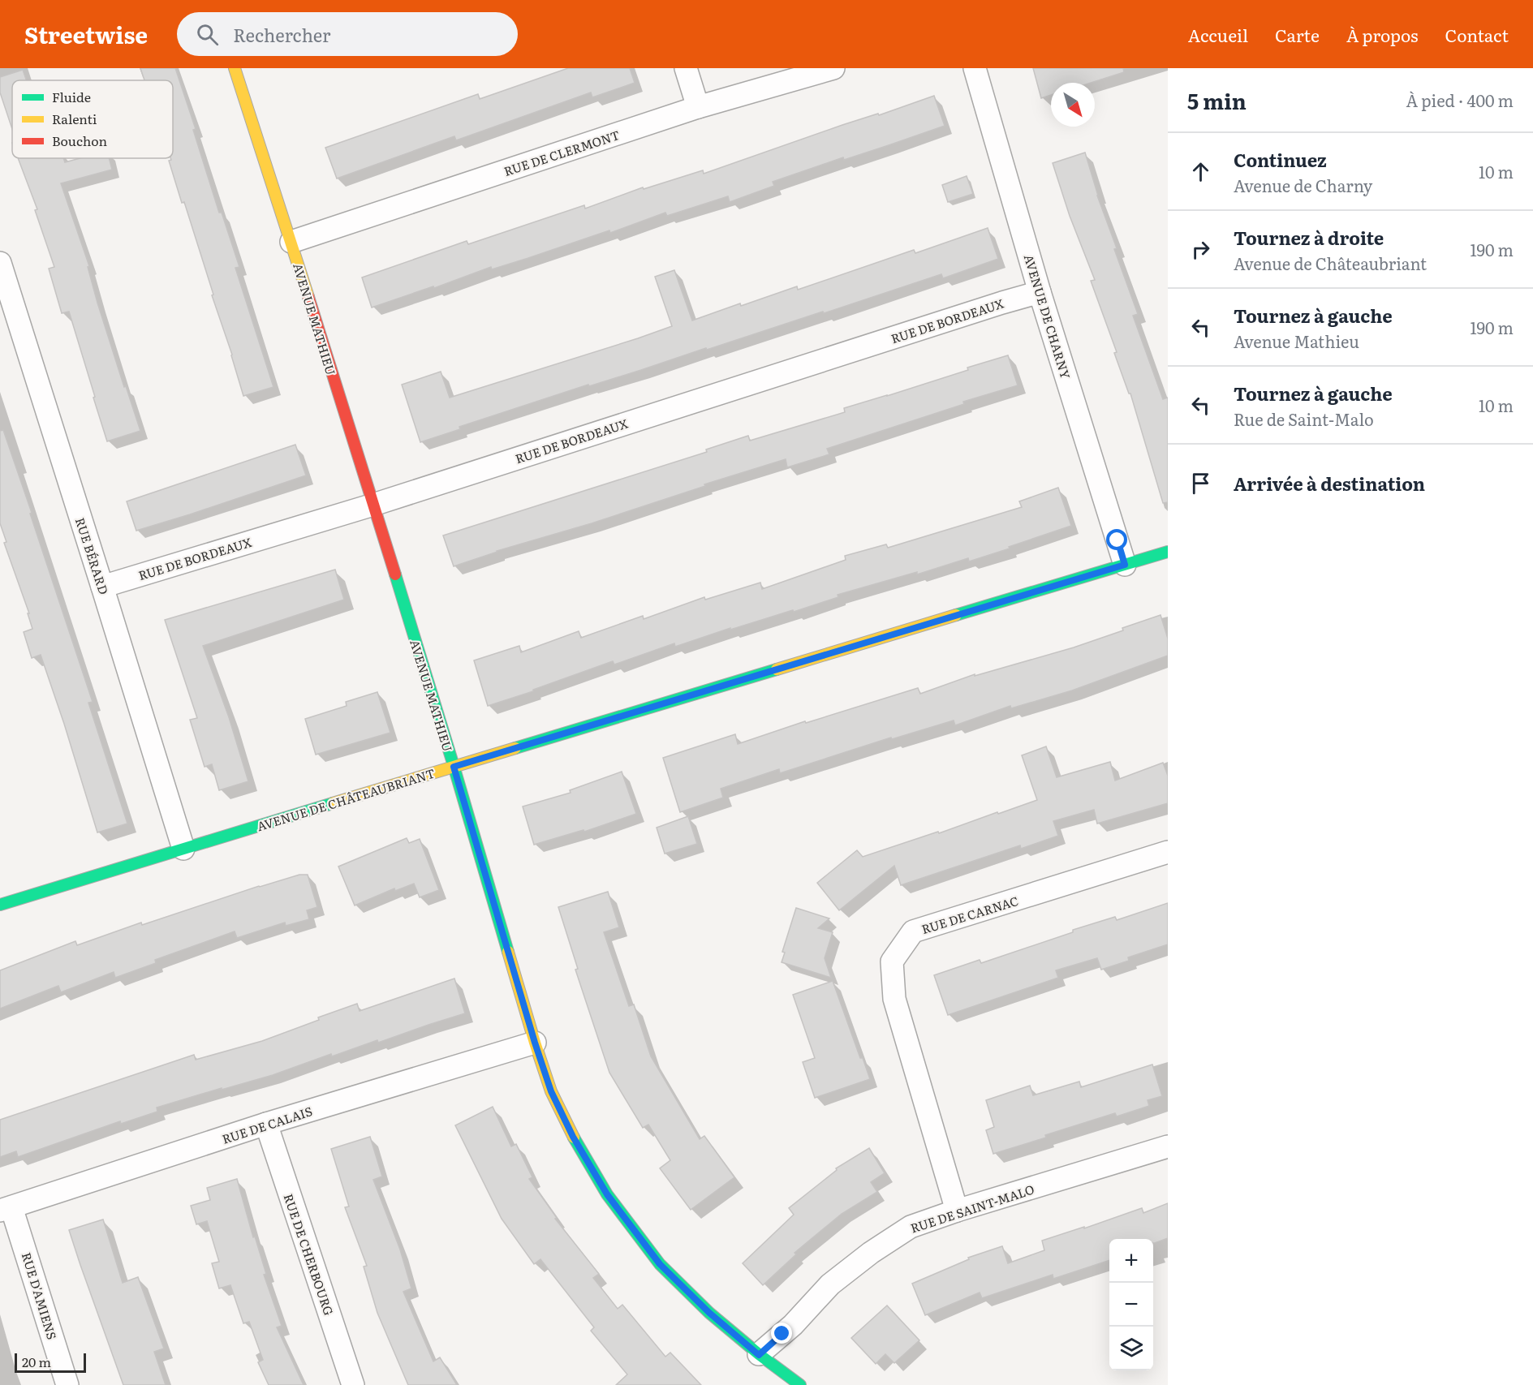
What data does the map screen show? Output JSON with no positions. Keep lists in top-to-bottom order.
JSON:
{
  "streets": {
    "street": [
      "RUE DE CLERMONT",
      "AVENUE DE CHARNY",
      "AVENUE MATHIEU",
      "RUE DE BORDEAUX",
      "RUE BÉRARD",
      "AVENUE DE CHÂTEAUBRIANT",
      "RUE DE CARNAC",
      "RUE DE CALAIS",
      "RUE DE SAINT-MALO",
      "RUE DE CHERBOURG",
      "RUE D'AMIENS"
    ]
  },
  "crossings": [
    ["RUE DE CLERMONT", "AVENUE MATHIEU"],
    ["AVENUE DE CHARNY", "RUE DE BORDEAUX"],
    ["AVENUE DE CHARNY", "AVENUE DE CHÂTEAUBRIANT"],
    ["AVENUE MATHIEU", "RUE DE BORDEAUX"],
    ["AVENUE MATHIEU", "AVENUE DE CHÂTEAUBRIANT"],
    ["AVENUE MATHIEU", "RUE DE CALAIS"],
    ["AVENUE MATHIEU", "RUE DE SAINT-MALO"],
    ["RUE DE BORDEAUX", "RUE BÉRARD"],
    ["RUE BÉRARD", "AVENUE DE CHÂTEAUBRIANT"],
    ["RUE DE CARNAC", "RUE DE SAINT-MALO"],
    ["RUE DE CALAIS", "RUE DE CHERBOURG"],
    ["RUE DE CALAIS", "RUE D'AMIENS"]
  ],
  "legend": ["Fluide", "Ralenti", "Bouchon"],
  "scale_bar": "20 m",
  "north": "bottom right",
  "page": {
    "header": "Streetwise",
    "search": "Rechercher",
    "nav": [
      "Accueil",
      "Carte",
      "À propos",
      "Contact"
    ],
    "heading": ["5 min", "À pied · 400 m"],
    "list": [
      ["Continuez", "Avenue de Charny", "10 m"],
      ["Tournez à droite", "Avenue de Châteaubriant", "190 m"],
      ["Tournez à gauche", "Avenue Mathieu", "190 m"],
      ["Tournez à gauche", "Rue de Saint-Malo", "10 m"],
      "Arrivée à destination"
    ],
    "map_buttons": ["+", "−"],
    "scale": "20 m"
  }
}
